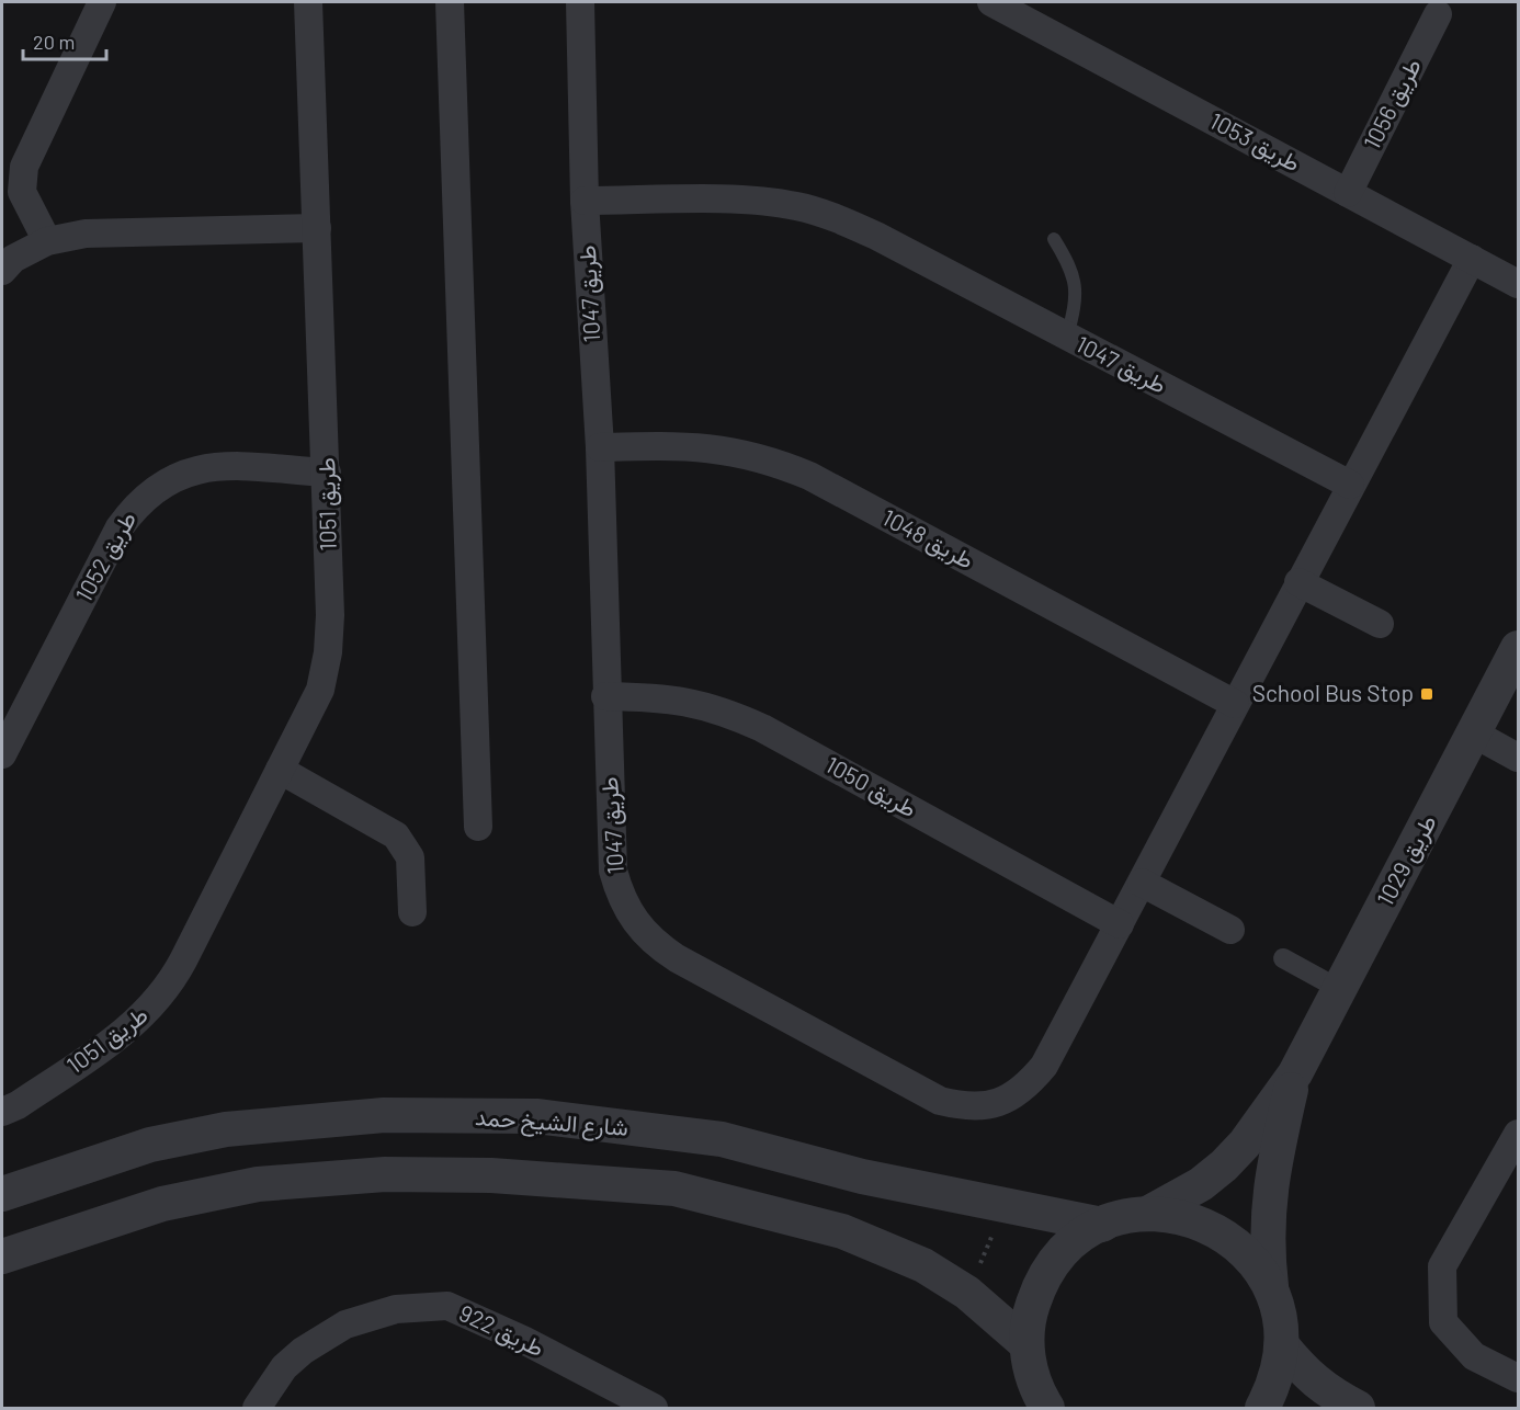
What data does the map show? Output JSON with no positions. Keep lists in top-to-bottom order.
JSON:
{
  "streets": {
    "street": [
      "طريق 1056",
      "طريق 1053",
      "طريق 1047",
      "طريق 1051",
      "طريق 1048",
      "طريق 1052",
      "طريق 1050",
      "طريق 1029",
      "شارع الشيخ حمد",
      "طريق 922"
    ]
  },
  "crossings": [
    ["طريق 1056", "طريق 1053"],
    ["طريق 1053", "طريق 1047"],
    ["طريق 1047", "طريق 1048"],
    ["طريق 1047", "طريق 1050"],
    ["طريق 1051", "طريق 1052"]
  ],
  "places": {
    "transit": ["School Bus Stop"]
  },
  "scale_bar": "20 m"
}
